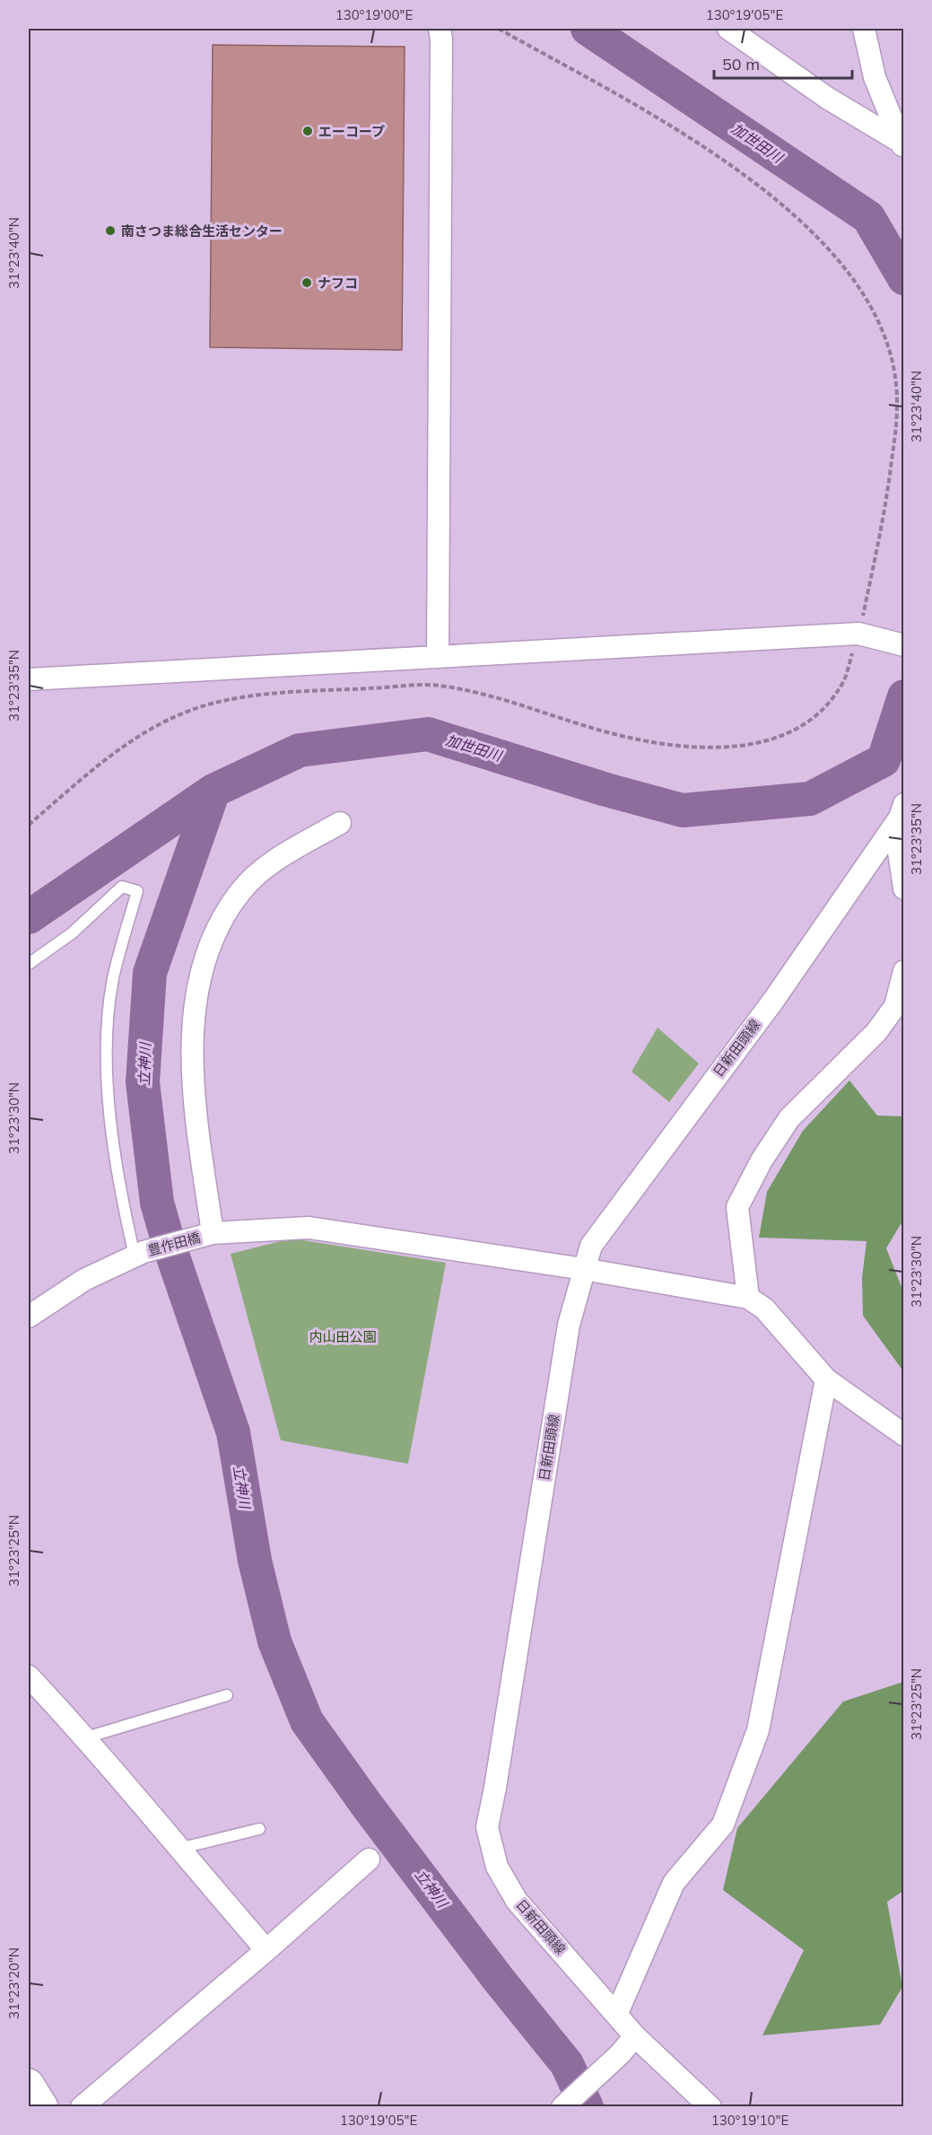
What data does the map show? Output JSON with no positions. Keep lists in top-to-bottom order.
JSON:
{
  "streets": {
    "street": ["日新田頭線", "豊作田橋"]
  },
  "crossings": [
    ["日新田頭線", "豊作田橋"]
  ],
  "water": ["加世田川", "立神川"],
  "parks": ["内山田公園"],
  "places": ["エーコープ", "南さつま総合生活センター", "ナフコ"],
  "scale_bar": "50 m",
  "coordinates": [
    "130°19'00\"E",
    "130°19'05\"E",
    "31°23'40\"N",
    "31°23'35\"N",
    "31°23'30\"N",
    "31°23'25\"N",
    "31°23'20\"N",
    "130°19'10\"E"
  ]
}
